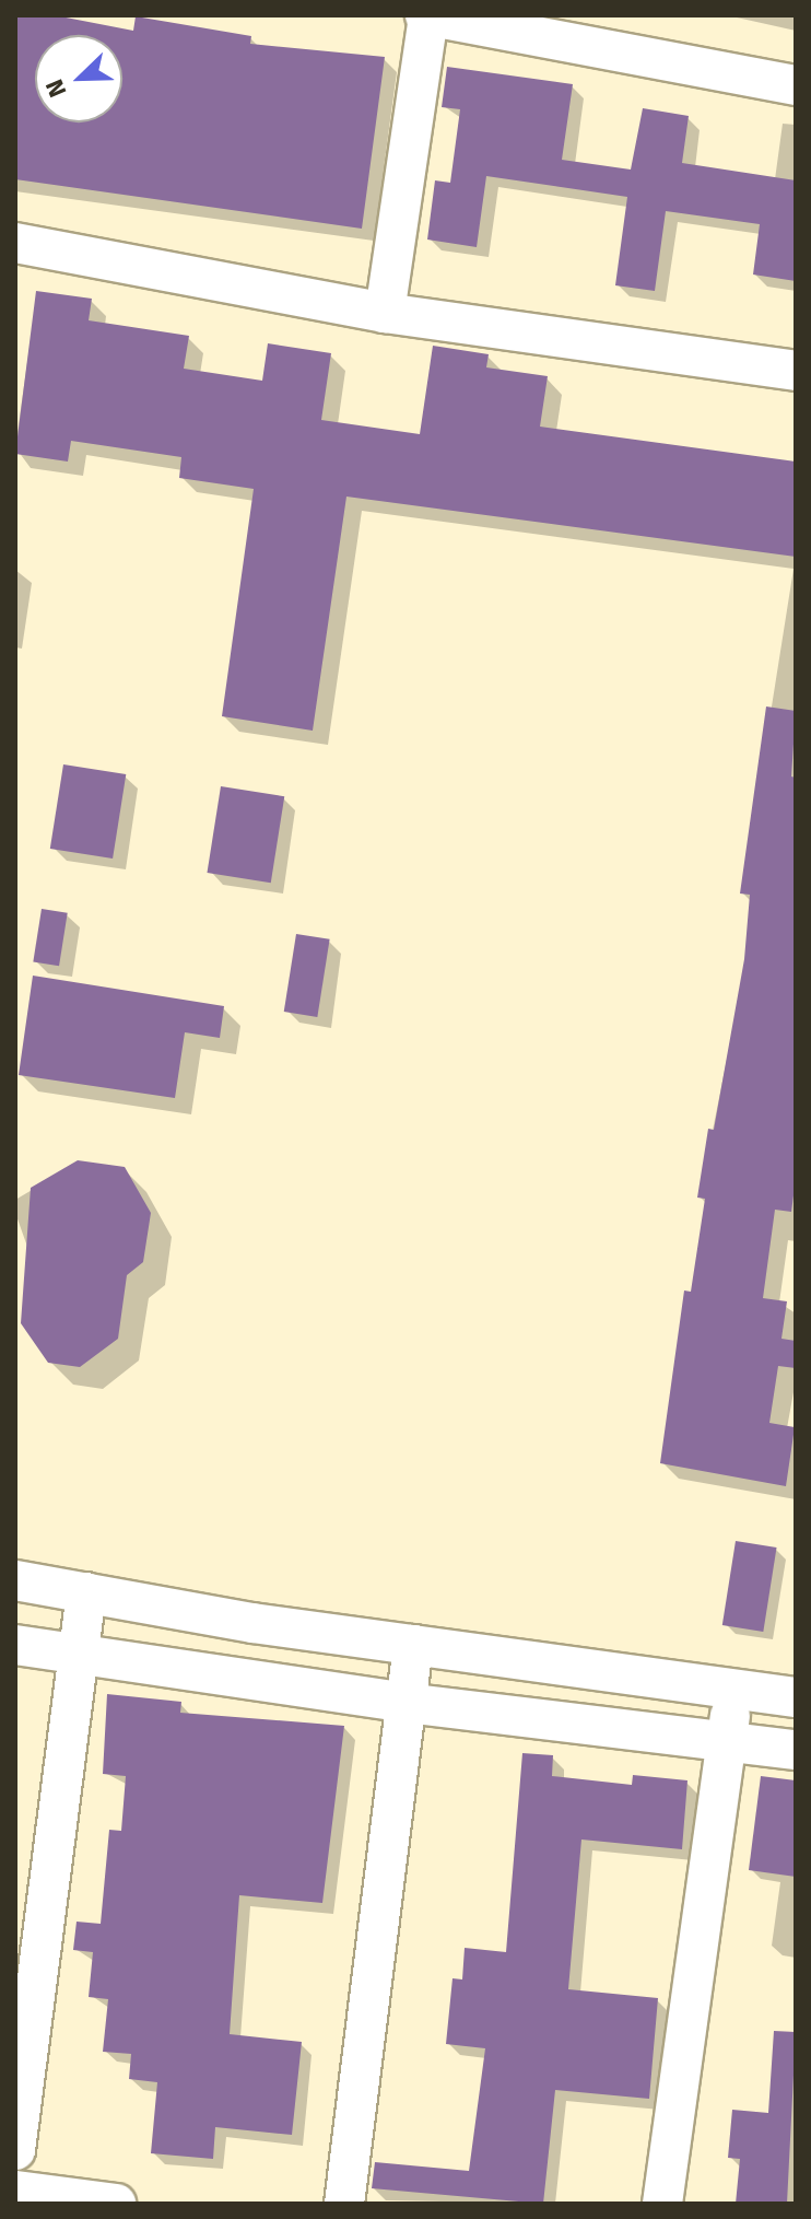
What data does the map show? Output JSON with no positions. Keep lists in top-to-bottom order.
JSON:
{
  "north": "bottom left"
}
